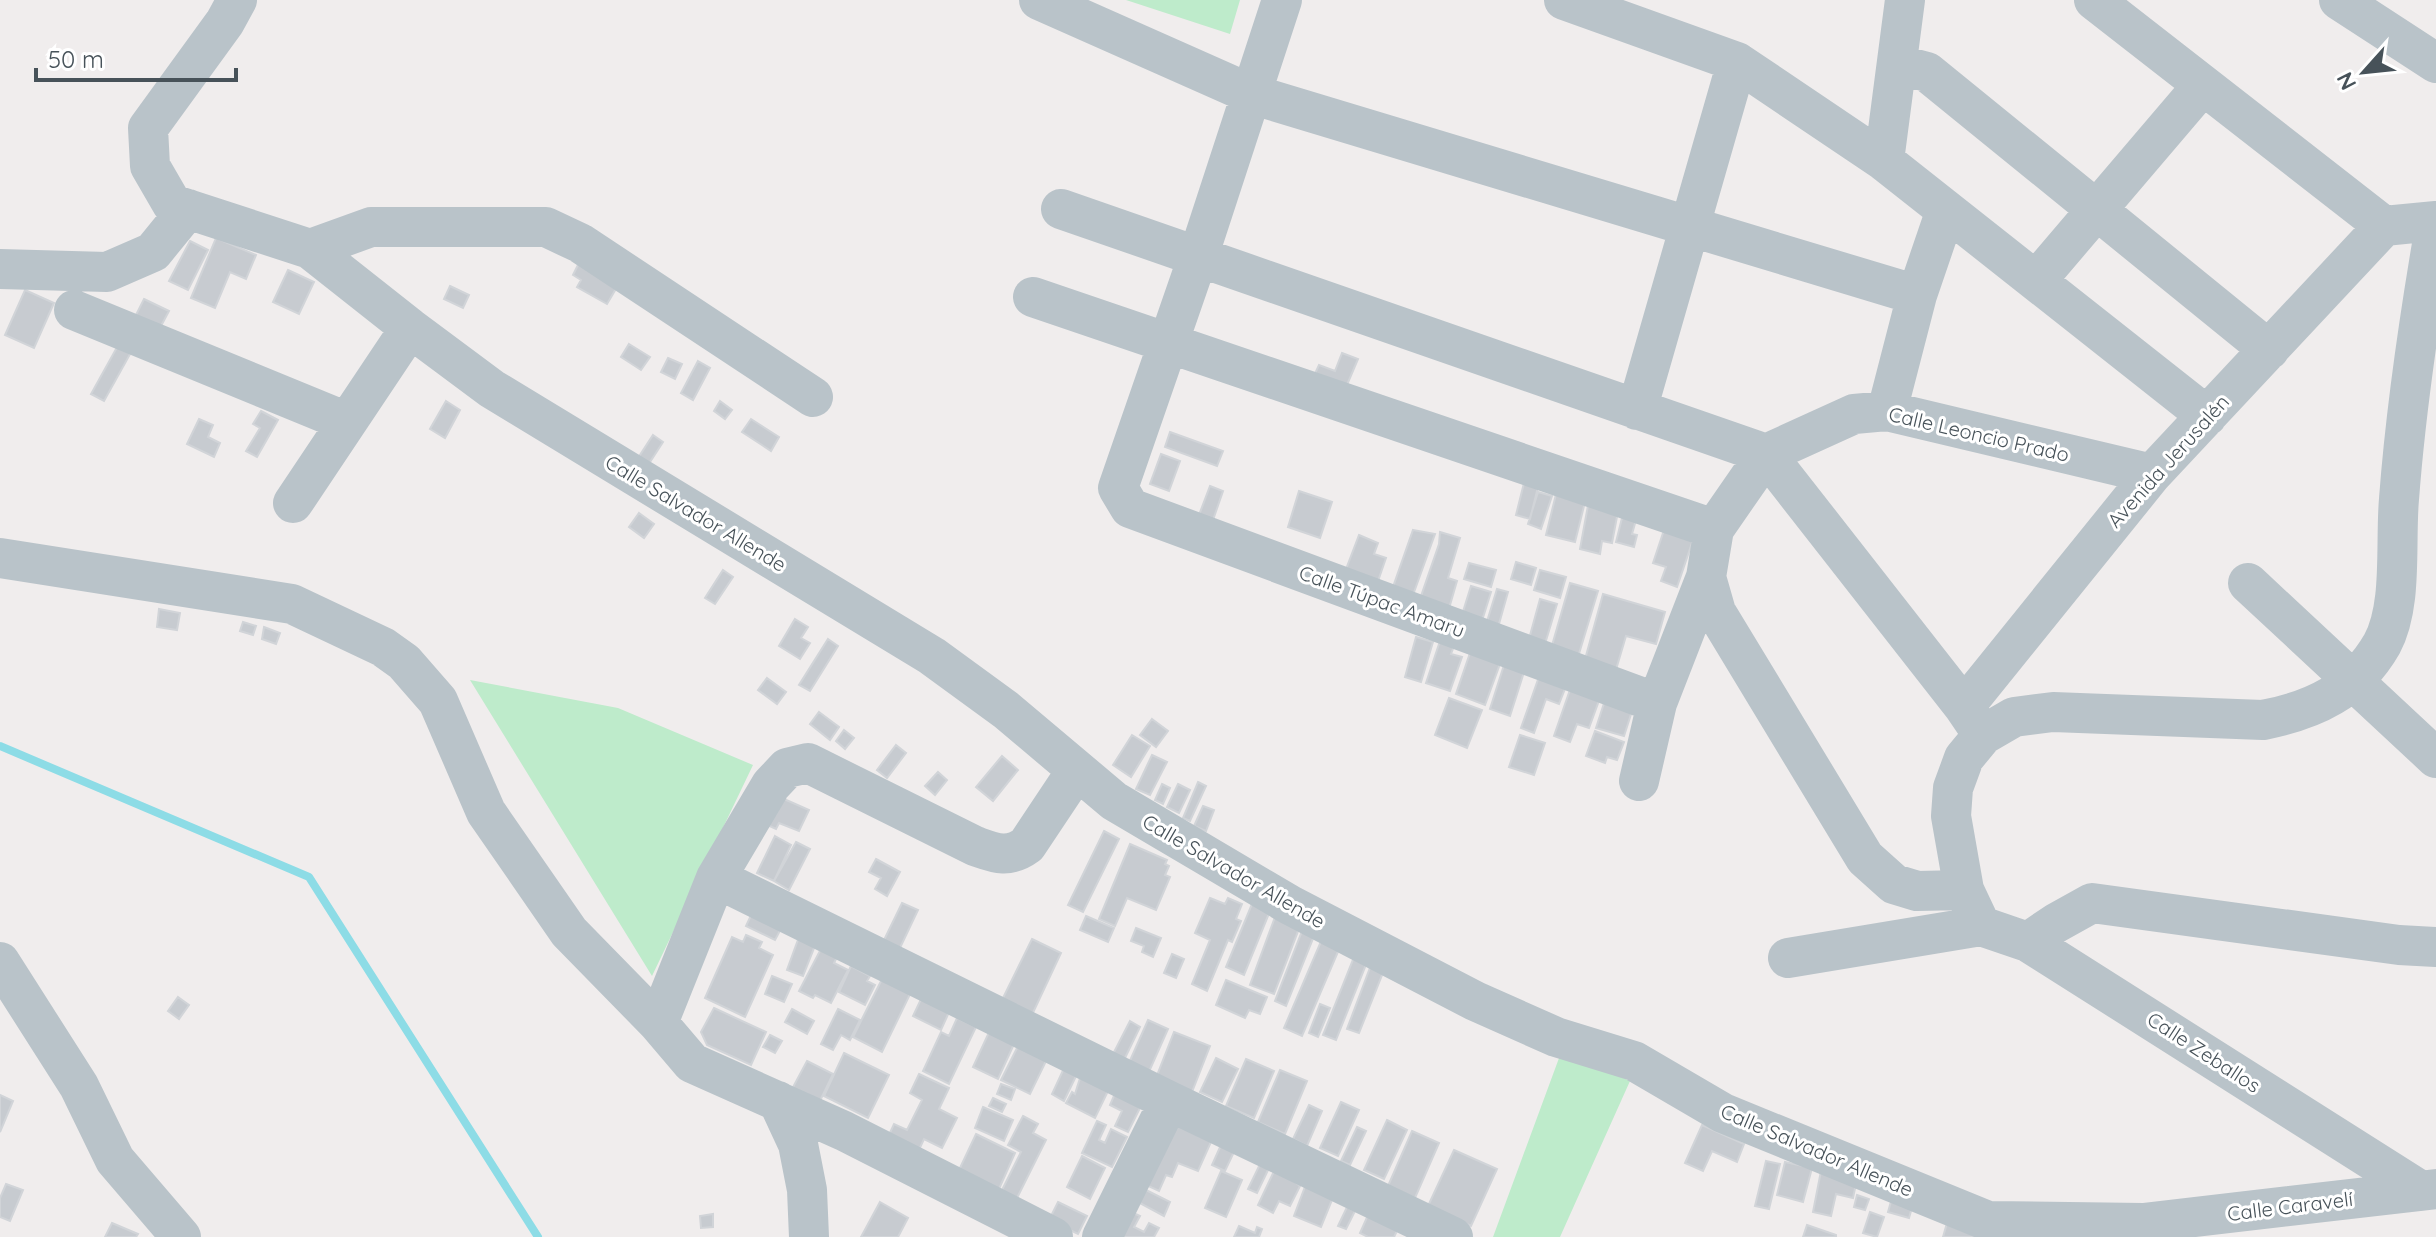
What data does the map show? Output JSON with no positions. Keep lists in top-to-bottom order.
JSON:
{
  "streets": {
    "street": [
      "Calle Leoncio Prado",
      "Avenida Jerusalén",
      "Calle Salvador Allende",
      "Calle Túpac Amaru",
      "Calle Zeballos",
      "Calle Caravelí"
    ]
  },
  "crossings": [
    ["Calle Leoncio Prado", "Avenida Jerusalén"],
    ["Avenida Jerusalén", "Calle Zeballos"],
    ["Calle Salvador Allende", "Calle Caravelí"],
    ["Calle Zeballos", "Calle Caravelí"]
  ],
  "scale_bar": "50 m",
  "north": "bottom left"
}
